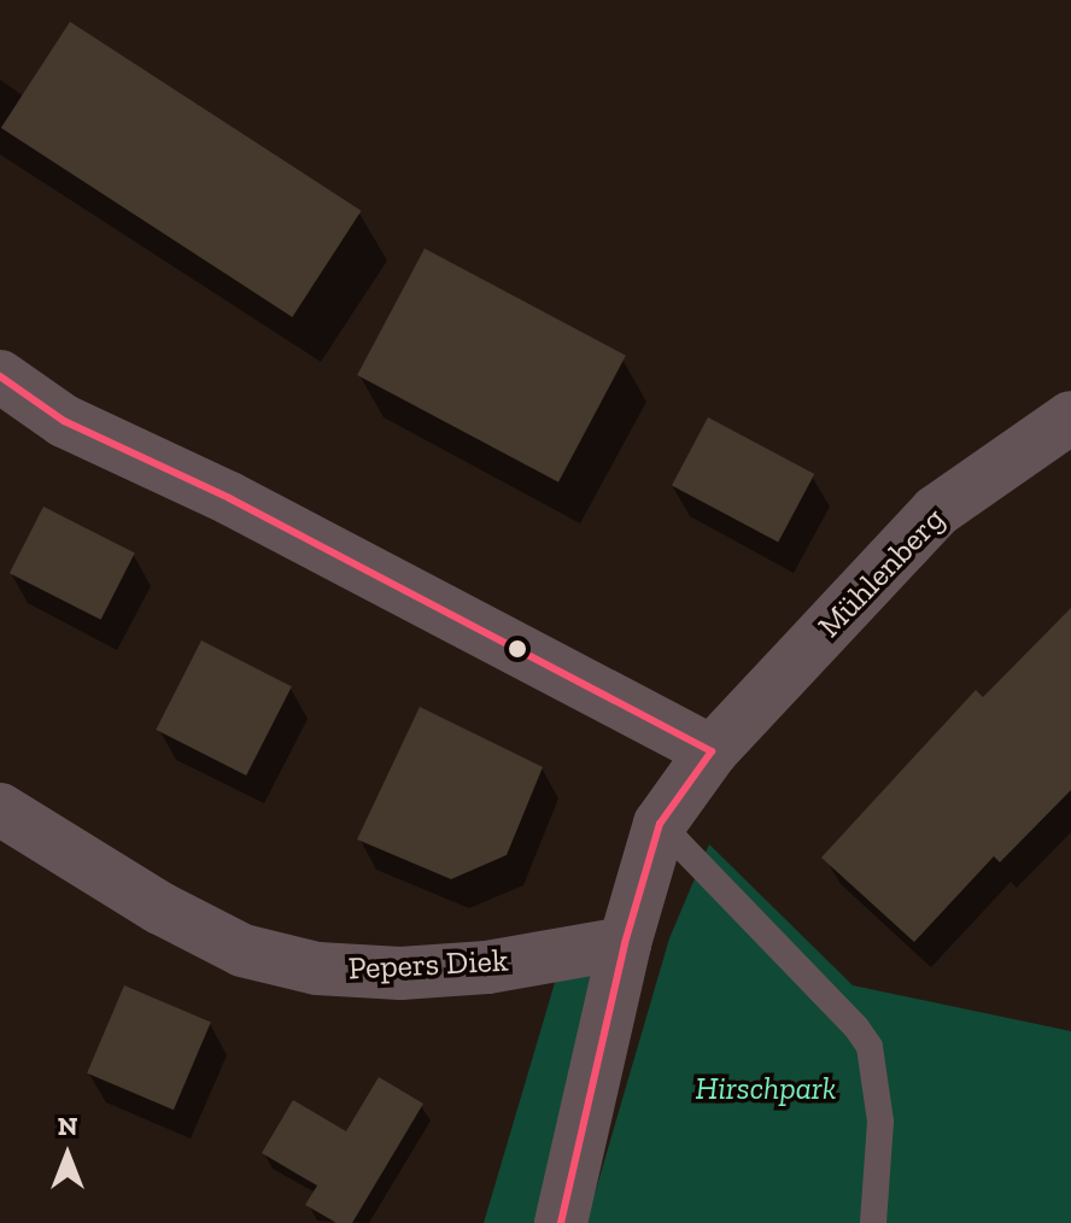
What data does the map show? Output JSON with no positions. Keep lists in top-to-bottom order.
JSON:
{
  "streets": {
    "street": ["Mühlenberg", "Pepers Diek"]
  },
  "parks": ["Hirschpark"],
  "north": "top"
}
